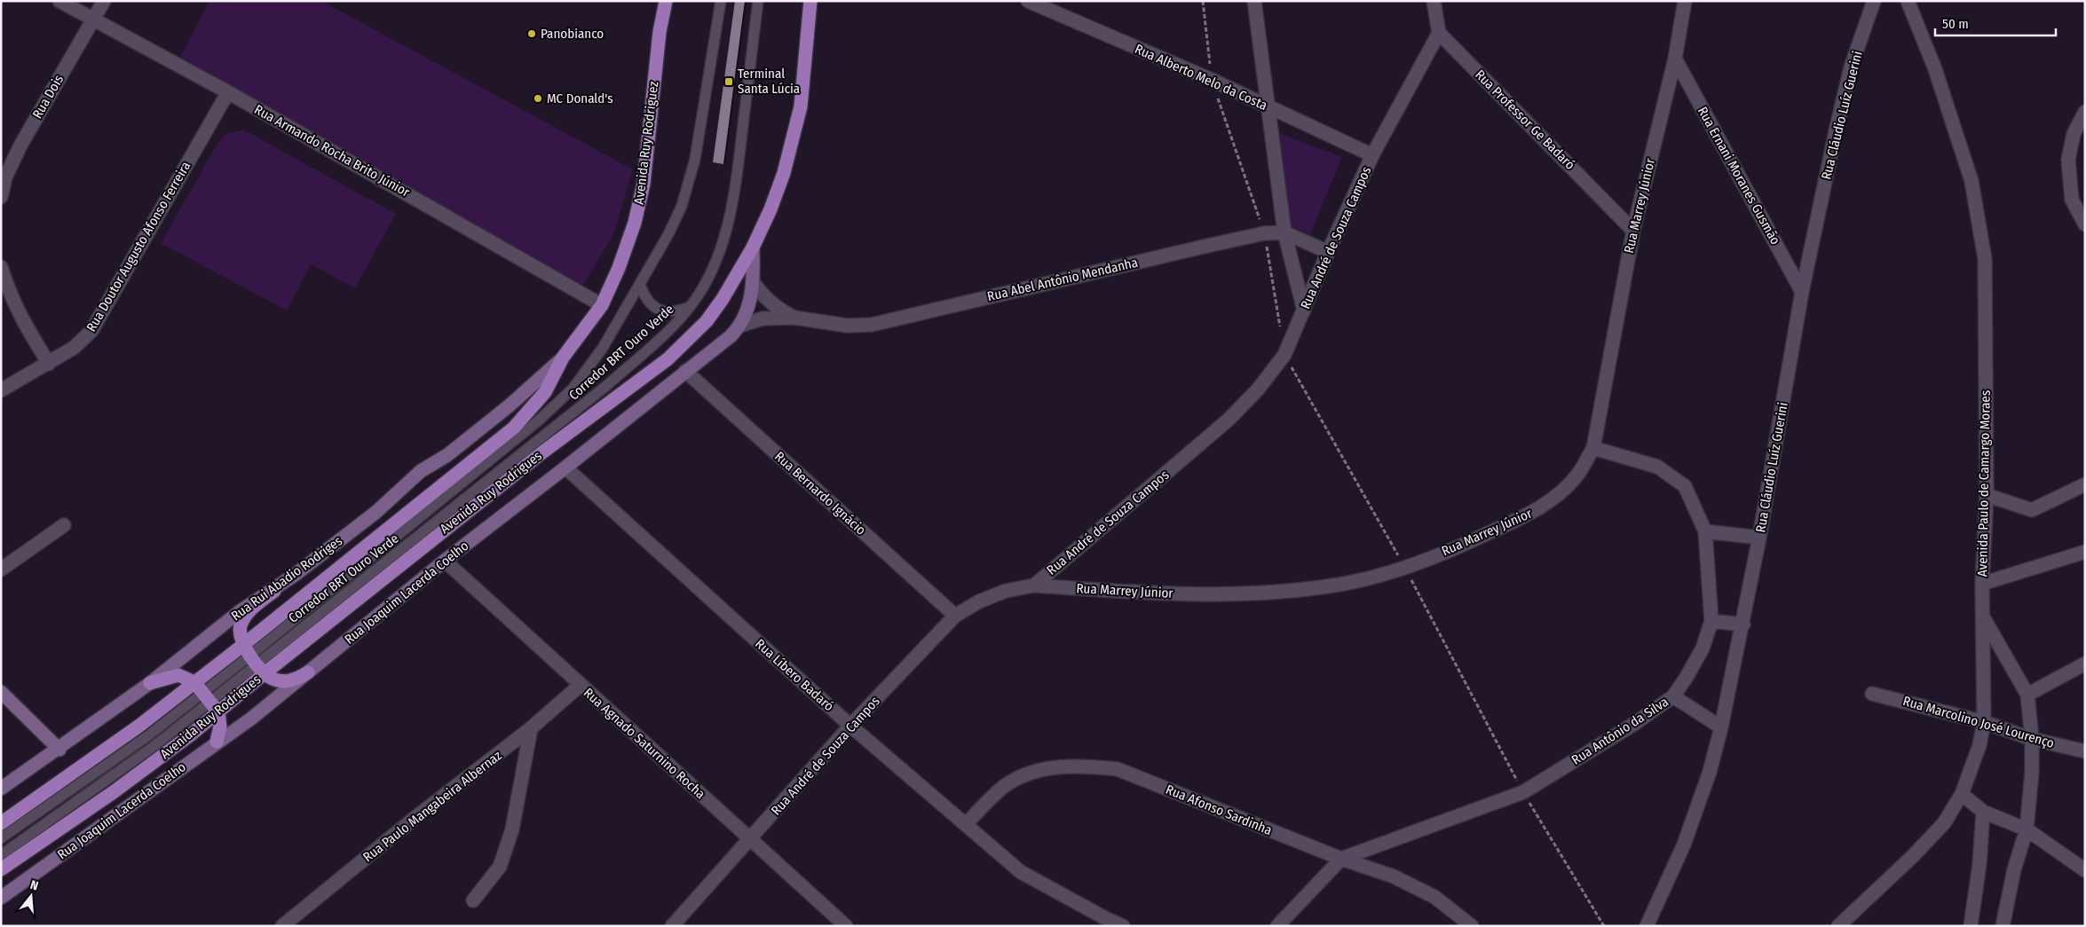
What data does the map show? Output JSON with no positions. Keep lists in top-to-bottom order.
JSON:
{
  "streets": {
    "main road": ["Avenida Ruy Rodriguez", "Avenida Ruy Rodrigues"],
    "street": [
      "Rua Alberto Melo da Costa",
      "Rua Dois",
      "Rua Cláudio Luíz Guerini",
      "Rua Professor Ge Badaró",
      "Rua Armando Rocha Brito Júnior",
      "Rua Ernani Moranes Gusmão",
      "Rua Marrey Júnior",
      "Rua André de Souza Campos",
      "Rua Doutor Augusto Afonso Ferreira",
      "Rua Abel Antônio Mendanha",
      "Avenida Paulo de Camargo Moraes",
      "Rua Bernardo Ignácio",
      "Rua Rui Abadio Rodriges",
      "Rua Joaquim Lacerda Coelho",
      "Rua Líbero Badaró",
      "Rua Marcolino José Lourenço",
      "Rua Antônio da Silva",
      "Rua Agnado Saturnino Rocha",
      "Rua Paulo Mangabeira Albernaz",
      "Rua Afonso Sardinha"
    ],
    "lane": ["Corredor BRT Ouro Verde"]
  },
  "crossings": [
    ["Rua Alberto Melo da Costa", "Rua André de Souza Campos"],
    ["Rua Dois", "Rua Armando Rocha Brito Júnior"],
    ["Rua Cláudio Luíz Guerini", "Rua Ernani Moranes Gusmão"],
    ["Rua Professor Ge Badaró", "Rua Marrey Júnior"],
    ["Rua Professor Ge Badaró", "Rua André de Souza Campos"],
    ["Avenida Ruy Rodriguez", "Rua Armando Rocha Brito Júnior"],
    ["Avenida Ruy Rodriguez", "Avenida Ruy Rodrigues"],
    ["Rua Armando Rocha Brito Júnior", "Rua Doutor Augusto Afonso Ferreira"],
    ["Rua Armando Rocha Brito Júnior", "Avenida Ruy Rodrigues"],
    ["Rua Ernani Moranes Gusmão", "Rua Marrey Júnior"],
    ["Rua Marrey Júnior", "Rua André de Souza Campos"],
    ["Rua Marrey Júnior", "Rua Antônio da Silva"],
    ["Rua André de Souza Campos", "Rua Abel Antônio Mendanha"],
    ["Rua André de Souza Campos", "Rua Bernardo Ignácio"],
    ["Rua André de Souza Campos", "Rua Líbero Badaró"],
    ["Rua André de Souza Campos", "Rua Agnado Saturnino Rocha"],
    ["Rua Abel Antônio Mendanha", "Rua Joaquim Lacerda Coelho"],
    ["Corredor BRT Ouro Verde", "Avenida Ruy Rodrigues"],
    ["Avenida Paulo de Camargo Moraes", "Rua Marcolino José Lourenço"],
    ["Avenida Ruy Rodrigues", "Rua Rui Abadio Rodriges"],
    ["Avenida Ruy Rodrigues", "Rua Joaquim Lacerda Coelho"],
    ["Rua Bernardo Ignácio", "Rua Joaquim Lacerda Coelho"],
    ["Rua Joaquim Lacerda Coelho", "Rua Líbero Badaró"],
    ["Rua Joaquim Lacerda Coelho", "Rua Agnado Saturnino Rocha"],
    ["Rua Líbero Badaró", "Rua Afonso Sardinha"],
    ["Rua Antônio da Silva", "Rua Afonso Sardinha"],
    ["Rua Agnado Saturnino Rocha", "Rua Paulo Mangabeira Albernaz"]
  ],
  "places": {
    "other": ["Panobianco", "MC Donald's"],
    "transit": ["Terminal Santa Lúcia"]
  },
  "scale_bar": "50 m",
  "north": "top"
}
